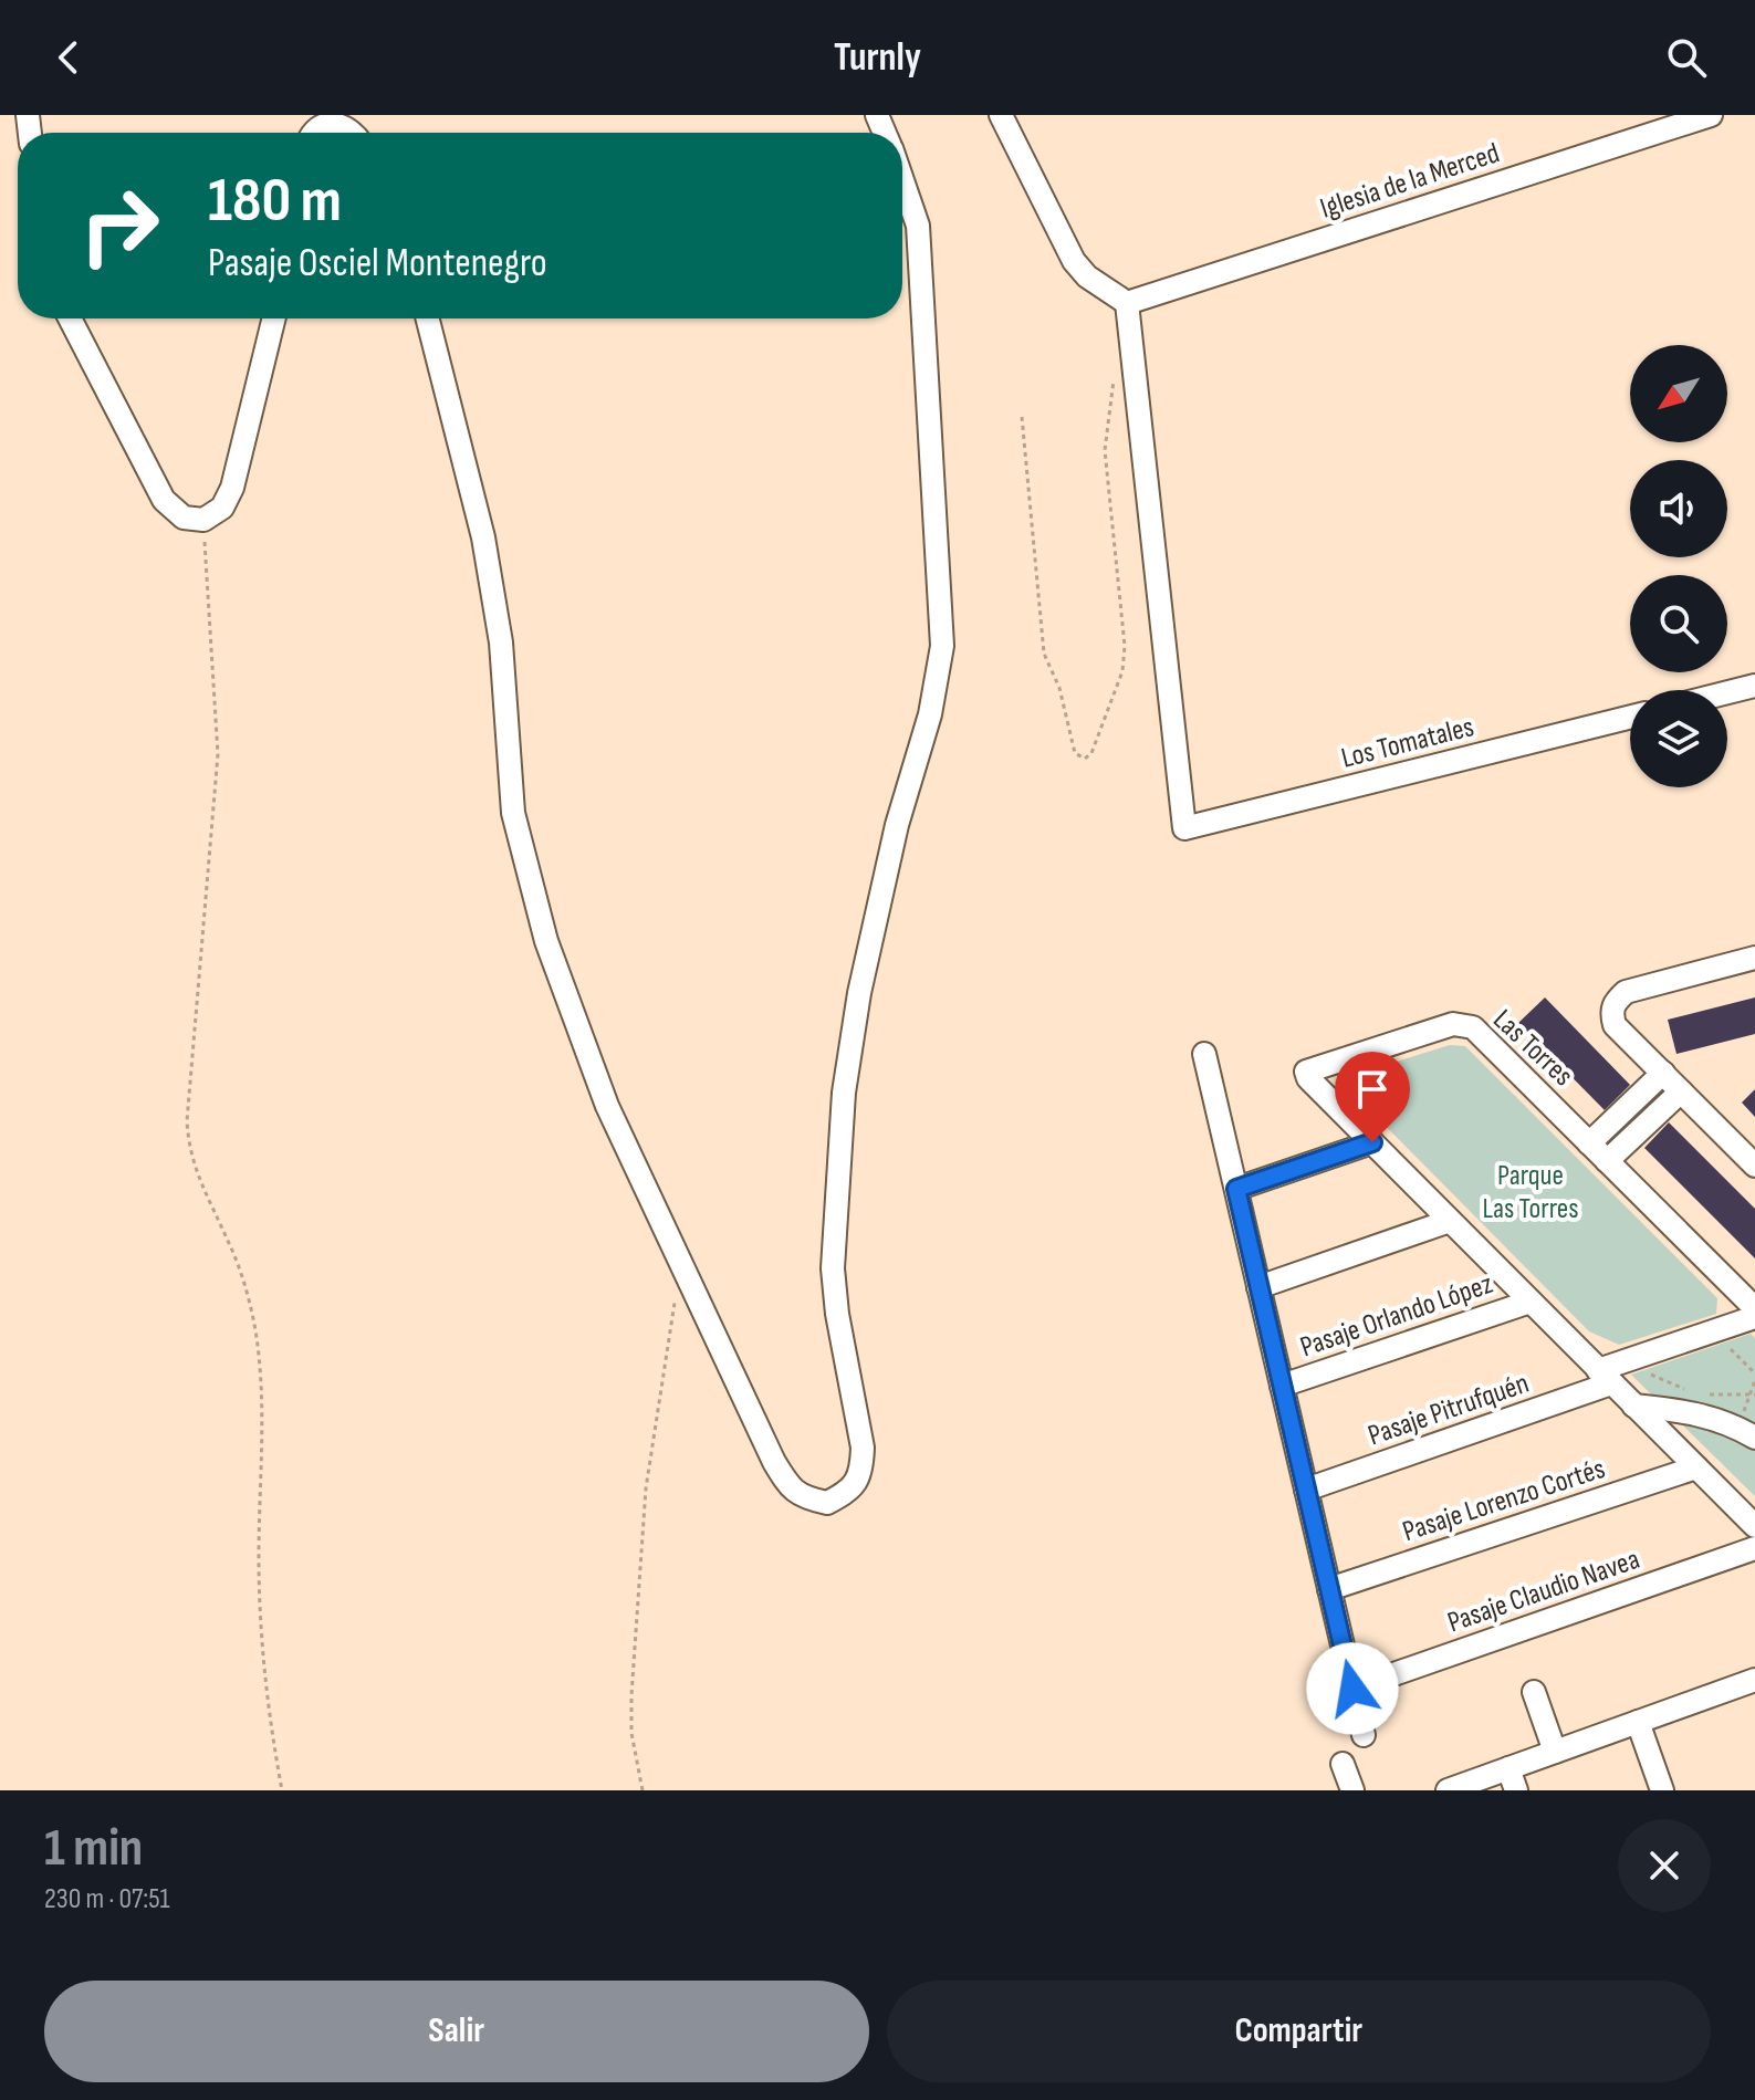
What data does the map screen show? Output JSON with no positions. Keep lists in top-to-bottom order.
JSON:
{
  "streets": {
    "street": [
      "Iglesia de la Merced",
      "Los Tomatales",
      "Las Torres",
      "Pasaje Orlando López",
      "Pasaje Pitrufquén",
      "Pasaje Lorenzo Cortés",
      "Pasaje Claudio Navea"
    ]
  },
  "crossings": [
    ["Iglesia de la Merced", "Los Tomatales"],
    ["Las Torres", "Pasaje Orlando López"],
    ["Las Torres", "Pasaje Pitrufquén"],
    ["Las Torres", "Pasaje Lorenzo Cortés"]
  ],
  "parks": ["Parque Las Torres"],
  "north": "bottom left",
  "page": {
    "header": "Turnly",
    "turn": ["180 m", "Pasaje Osciel Montenegro"],
    "heading": ["1 min", "230 m · 07:51"],
    "buttons": ["Salir", "Compartir"]
  }
}
